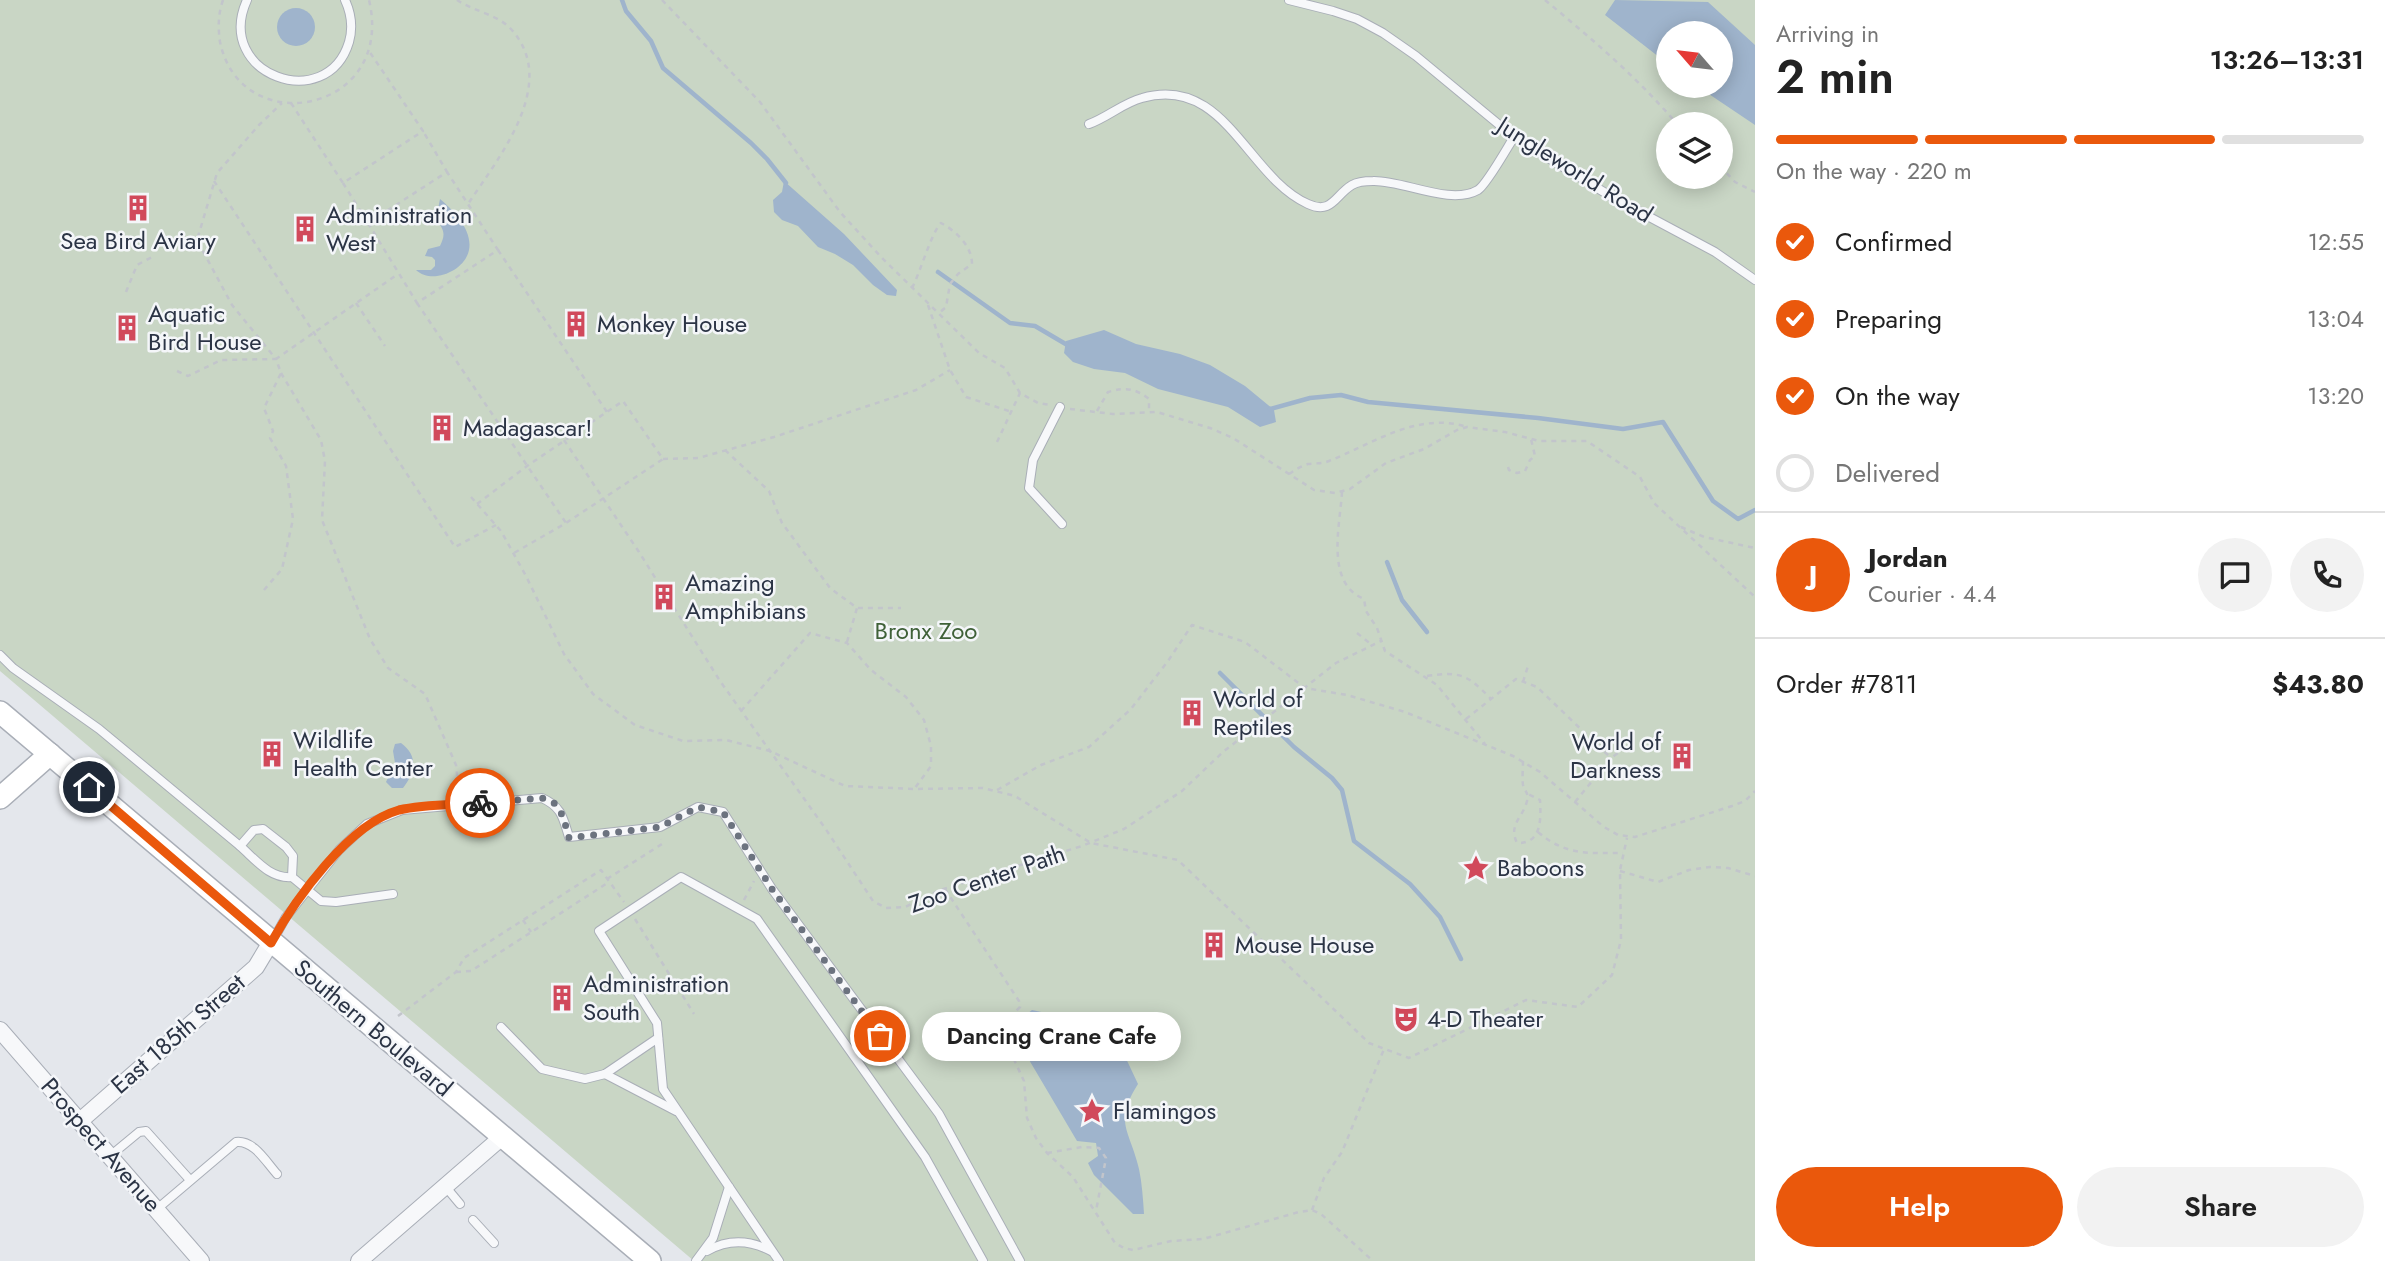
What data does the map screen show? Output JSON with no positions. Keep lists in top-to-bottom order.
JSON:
{
  "streets": {
    "main road": ["Southern Boulevard"],
    "street": ["East 185th Street", "Prospect Avenue"],
    "lane": ["Jungleworld Road"],
    "path": ["Zoo Center Path"]
  },
  "crossings": [
    ["Southern Boulevard", "East 185th Street"],
    ["East 185th Street", "Prospect Avenue"]
  ],
  "parks": ["Bronx Zoo"],
  "places": {
    "building": [
      "Sea Bird Aviary",
      "Administration West",
      "Monkey House",
      "Aquatic Bird House",
      "Madagascar!",
      "Amazing Amphibians",
      "World of Reptiles",
      "Wildlife Health Center",
      "World of Darkness",
      "Mouse House",
      "Administration South"
    ],
    "place": ["Baboons", "Flamingos"],
    "theatre": ["4-D Theater"],
    "other": ["Dancing Crane Cafe"]
  },
  "north": "top left",
  "page": {
    "heading": ["2 min", "Arriving in", "13:26–13:31"],
    "panel": [
      "Jordan",
      "Courier · 4.4",
      "Order #7811",
      "$43.80"
    ],
    "bar": "On the way · 220 m",
    "list": [
      ["Confirmed", "12:55"],
      ["Preparing", "13:04"],
      ["On the way", "13:20"],
      "Delivered"
    ],
    "round": "J",
    "bubble": "Dancing Crane Cafe",
    "buttons": ["Help", "Share"]
  }
}
